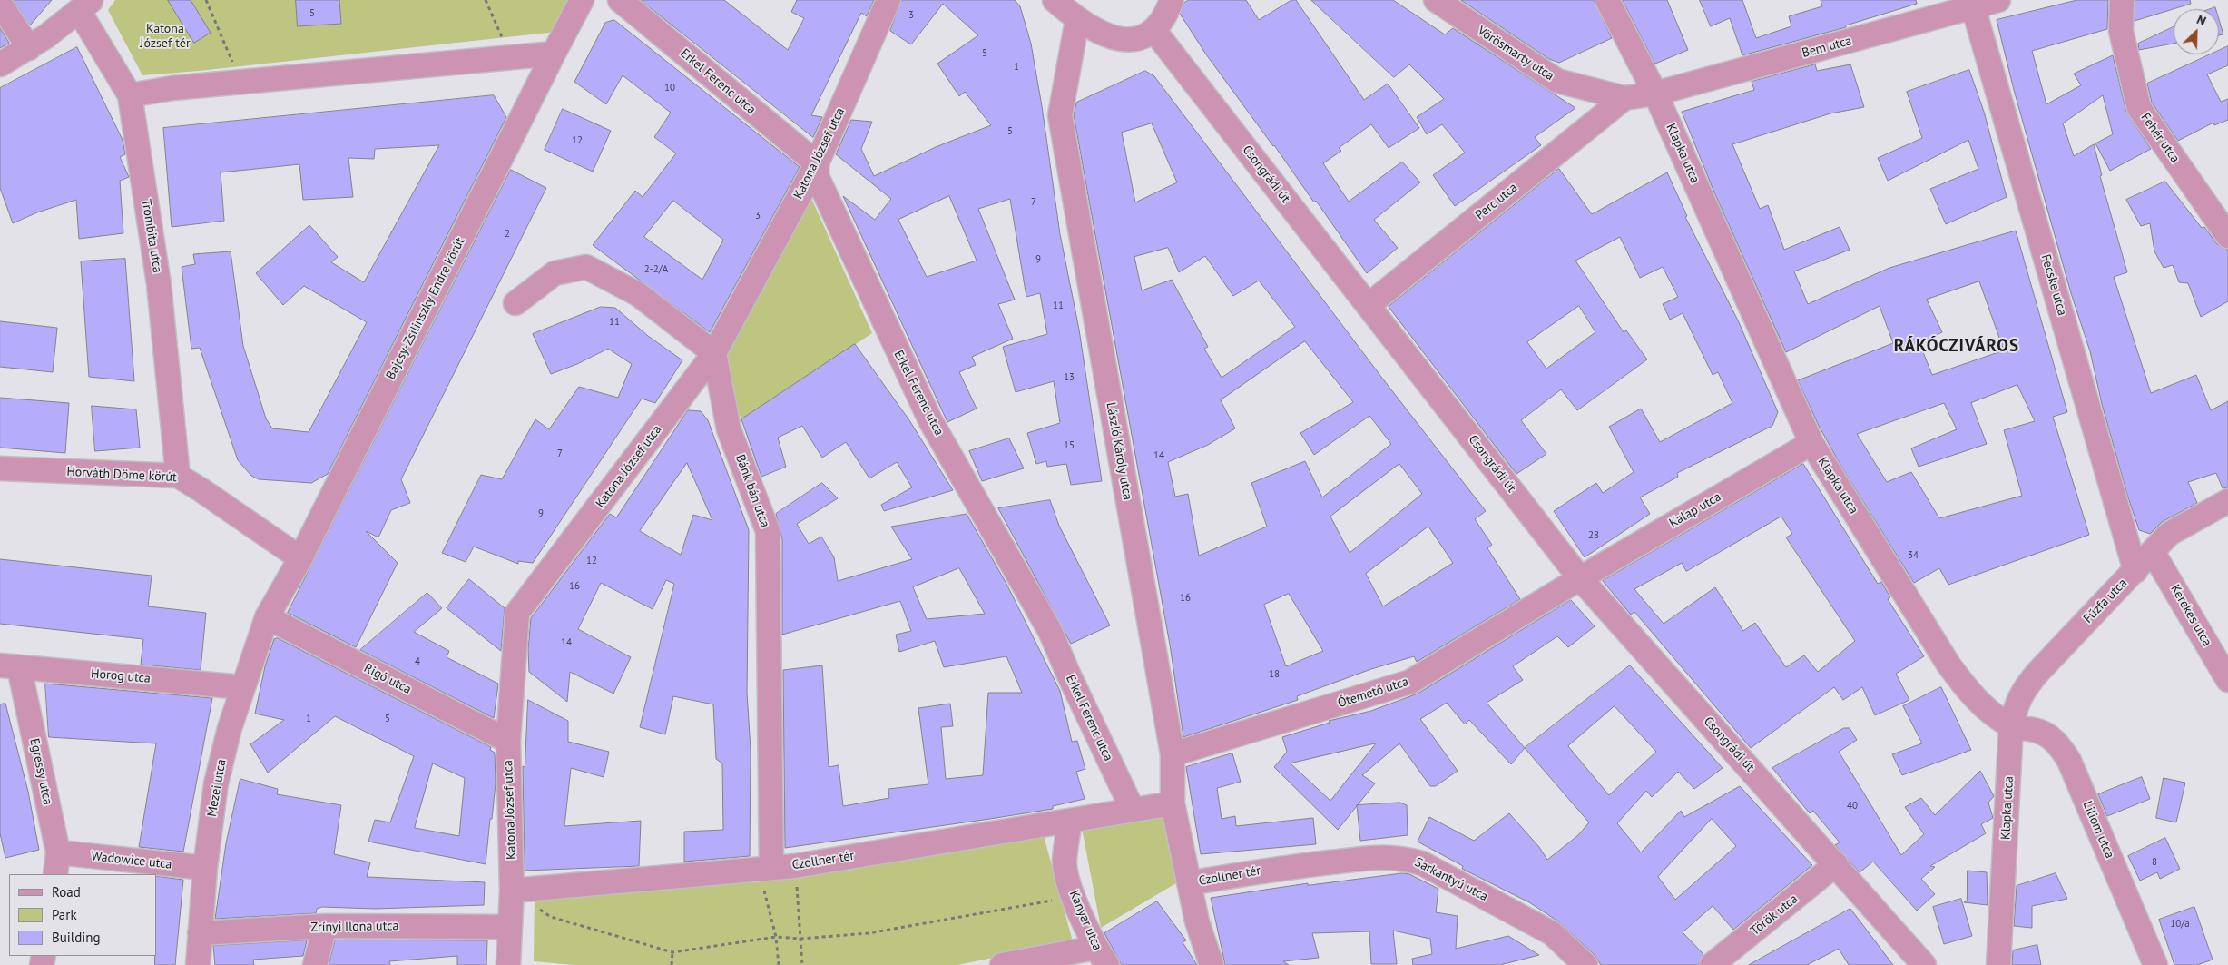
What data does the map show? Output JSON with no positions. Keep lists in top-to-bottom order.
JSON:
{
  "streets": {
    "street": [
      "Bem utca",
      "Vörösmarty utca",
      "Erkel Ferenc utca",
      "Fehér utca",
      "Katona József utca",
      "Klapka utca",
      "Csongrádi út",
      "Perc utca",
      "Trombita utca",
      "Fecske utca",
      "Bajcsy-Zsilinszky Endre körút",
      "László Károly utca",
      "Horváth Döme körút",
      "Bánk bán utca",
      "Kalap utca",
      "Fűzfa utca",
      "Kerekes utca",
      "Horog utca",
      "Rigó utca",
      "Ótemető utca",
      "Egressy utca",
      "Mezei utca",
      "Liliom utca",
      "Wadowice utca",
      "Czollner tér",
      "Sarkantyú utca",
      "Török utca",
      "Kanyar utca",
      "Zrínyi Ilona utca"
    ]
  },
  "crossings": [
    ["Bem utca", "Vörösmarty utca"],
    ["Bem utca", "Klapka utca"],
    ["Bem utca", "Fecske utca"],
    ["Vörösmarty utca", "Klapka utca"],
    ["Vörösmarty utca", "Perc utca"],
    ["Erkel Ferenc utca", "Katona József utca"],
    ["Erkel Ferenc utca", "Czollner tér"],
    ["Katona József utca", "Bánk bán utca"],
    ["Katona József utca", "Rigó utca"],
    ["Katona József utca", "Czollner tér"],
    ["Katona József utca", "Zrínyi Ilona utca"],
    ["Klapka utca", "Kalap utca"],
    ["Klapka utca", "Fűzfa utca"],
    ["Klapka utca", "Liliom utca"],
    ["Csongrádi út", "Perc utca"],
    ["Csongrádi út", "Kalap utca"],
    ["Csongrádi út", "Ótemető utca"],
    ["Csongrádi út", "Török utca"],
    ["Trombita utca", "Horváth Döme körút"],
    ["Fecske utca", "Fűzfa utca"],
    ["Bajcsy-Zsilinszky Endre körút", "Horváth Döme körút"],
    ["Bajcsy-Zsilinszky Endre körút", "Rigó utca"],
    ["Bajcsy-Zsilinszky Endre körút", "Mezei utca"],
    ["László Károly utca", "Ótemető utca"],
    ["László Károly utca", "Czollner tér"],
    ["Bánk bán utca", "Czollner tér"],
    ["Kalap utca", "Ótemető utca"],
    ["Fűzfa utca", "Kerekes utca"],
    ["Fűzfa utca", "Liliom utca"],
    ["Horog utca", "Egressy utca"],
    ["Horog utca", "Mezei utca"],
    ["Rigó utca", "Mezei utca"],
    ["Egressy utca", "Wadowice utca"],
    ["Mezei utca", "Wadowice utca"],
    ["Mezei utca", "Zrínyi Ilona utca"],
    ["Czollner tér", "Sarkantyú utca"],
    ["Czollner tér", "Kanyar utca"]
  ],
  "districts": ["RÁKÓCZIVÁROS"],
  "parks": ["Katona József tér"],
  "house_numbers": [
    "5",
    "3",
    "5",
    "1",
    "10",
    "5",
    "12",
    "7",
    "3",
    "2",
    "9",
    "2-2/A",
    "11",
    "11",
    "13",
    "15",
    "7",
    "14",
    "9",
    "28",
    "34",
    "12",
    "16",
    "16",
    "14",
    "4",
    "18",
    "1",
    "5",
    "40",
    "8",
    "10/a"
  ],
  "legend": ["Road", "Park", "Building"],
  "north": "top right"
}
